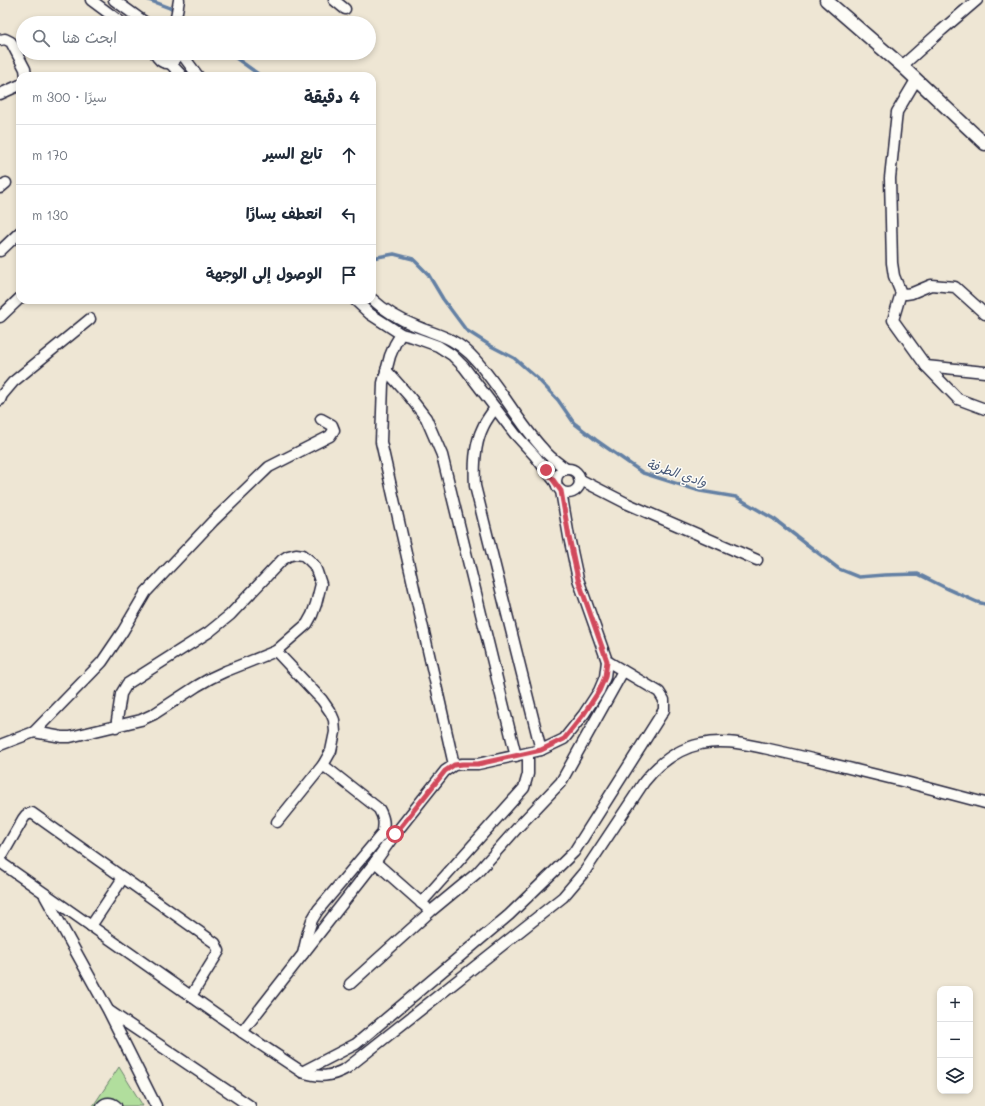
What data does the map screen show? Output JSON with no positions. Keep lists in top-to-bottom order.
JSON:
{
  "water": ["وادي الطرفة"],
  "page": {
    "search": "ابحث هنا",
    "heading": ["4 دقيقة", "سيرًا · 300 m"],
    "list": [
      ["تابع السير", "170 m"],
      ["انعطف يسارًا", "130 m"],
      "الوصول إلى الوجهة"
    ],
    "map_buttons": ["+", "−"]
  }
}
